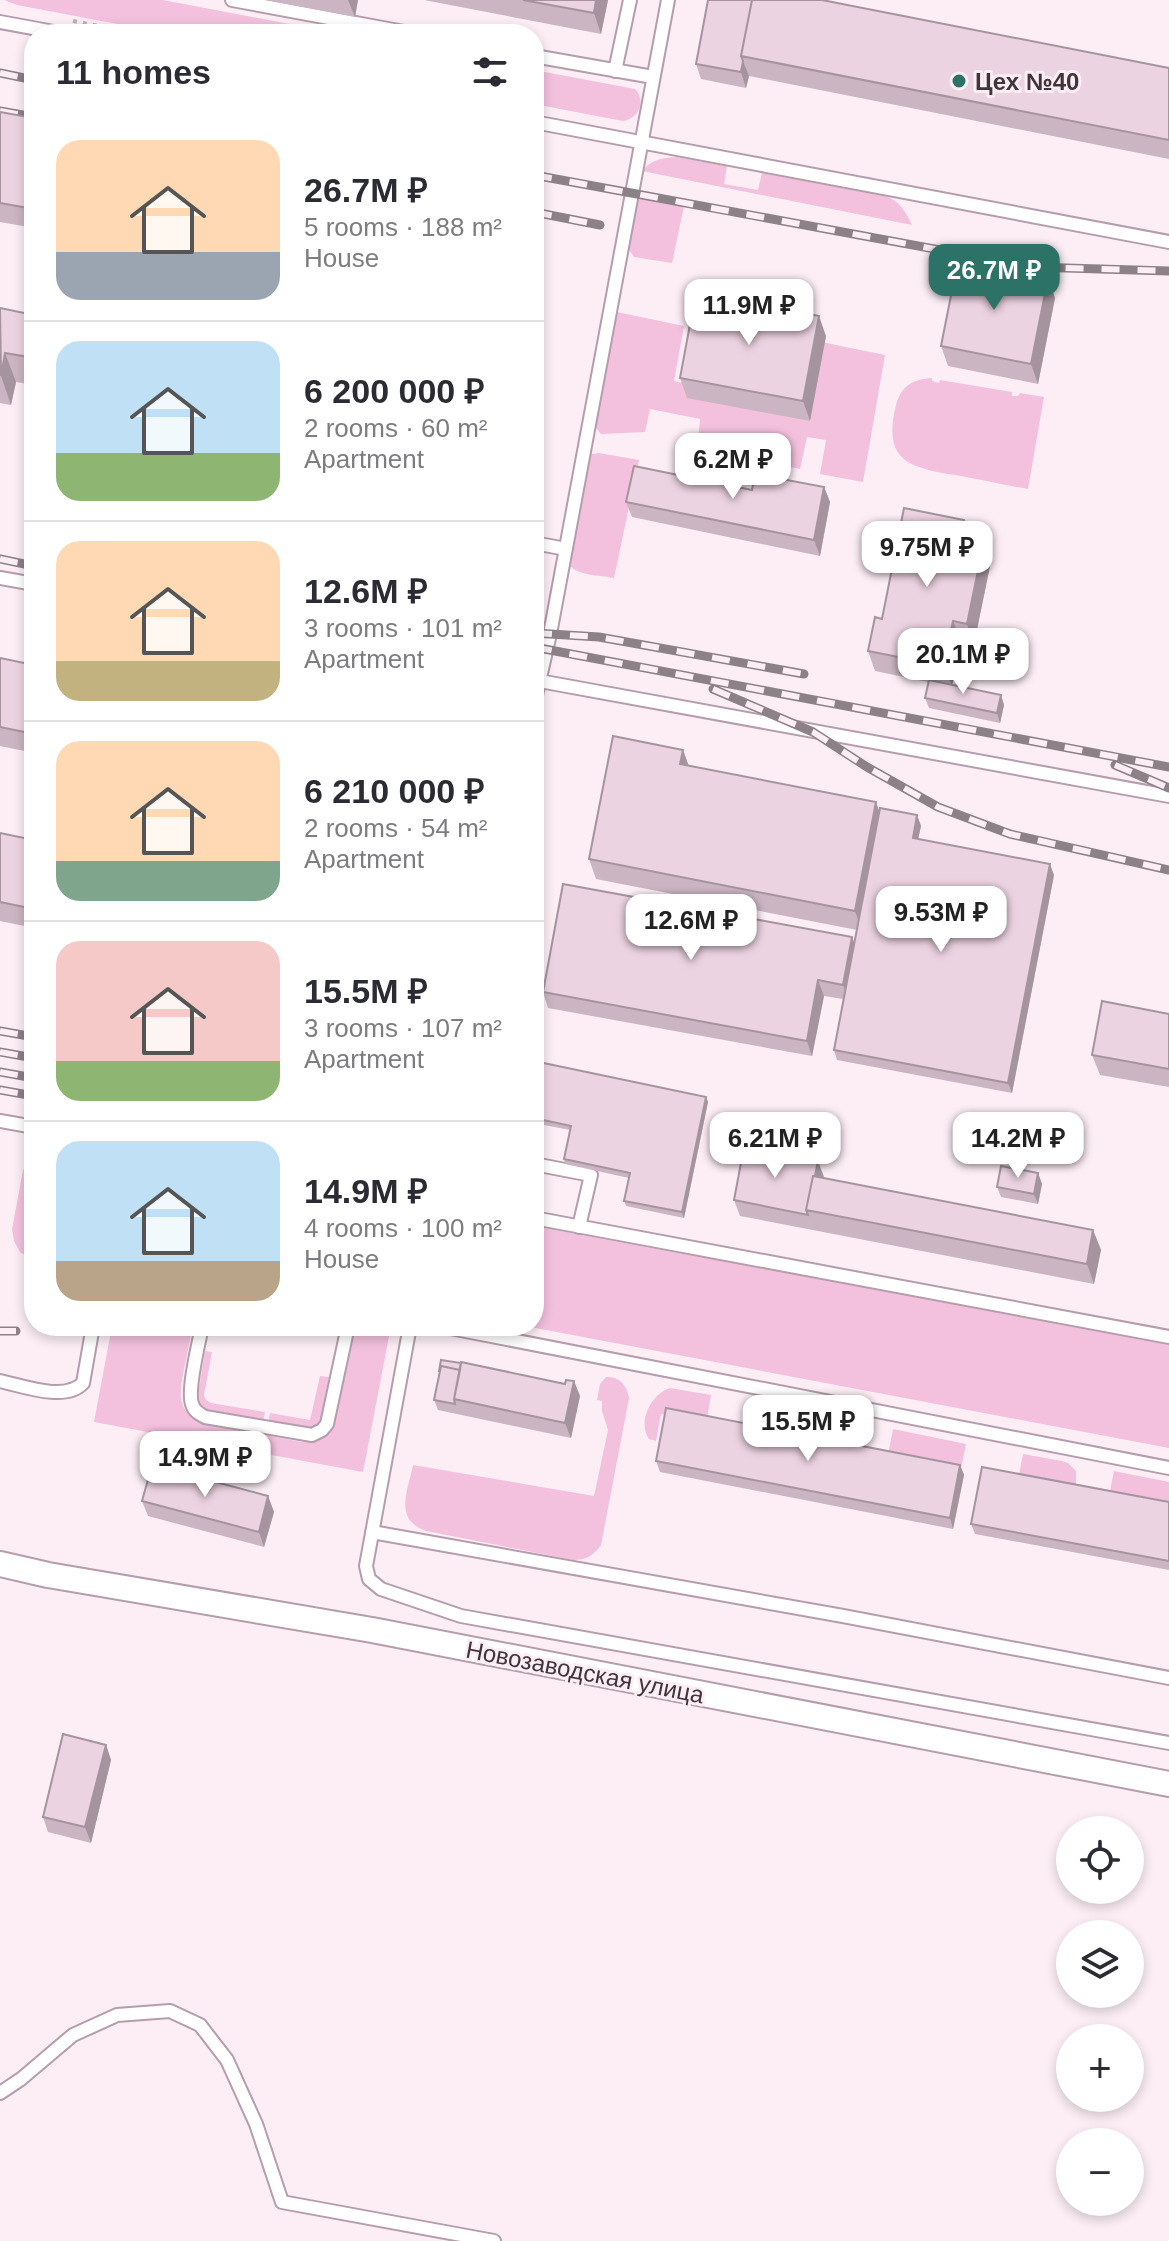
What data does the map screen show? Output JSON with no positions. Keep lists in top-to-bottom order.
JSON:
{
  "streets": {
    "street": ["Новозаводская улица"]
  },
  "places": ["Цех №40"],
  "page": {
    "heading": "11 homes",
    "list": [
      {
        "name": "26.7M ₽",
        "note": "5 rooms · 188 m² · House"
      },
      {
        "name": "6 200 000 ₽",
        "note": "2 rooms · 60 m² · Apartment"
      },
      {
        "name": "12.6M ₽",
        "note": "3 rooms · 101 m² · Apartment"
      },
      {
        "name": "6 210 000 ₽",
        "note": "2 rooms · 54 m² · Apartment"
      },
      {
        "name": "15.5M ₽",
        "note": "3 rooms · 107 m² · Apartment"
      },
      {
        "name": "14.9M ₽",
        "note": "4 rooms · 100 m² · House"
      }
    ],
    "price": [
      "26.7M ₽",
      "11.9M ₽",
      "6.2M ₽",
      "9.75M ₽",
      "20.1M ₽",
      "9.53M ₽",
      "12.6M ₽",
      "6.21M ₽",
      "14.2M ₽",
      "15.5M ₽",
      "14.9M ₽"
    ],
    "map_buttons": ["+", "−"]
  }
}
